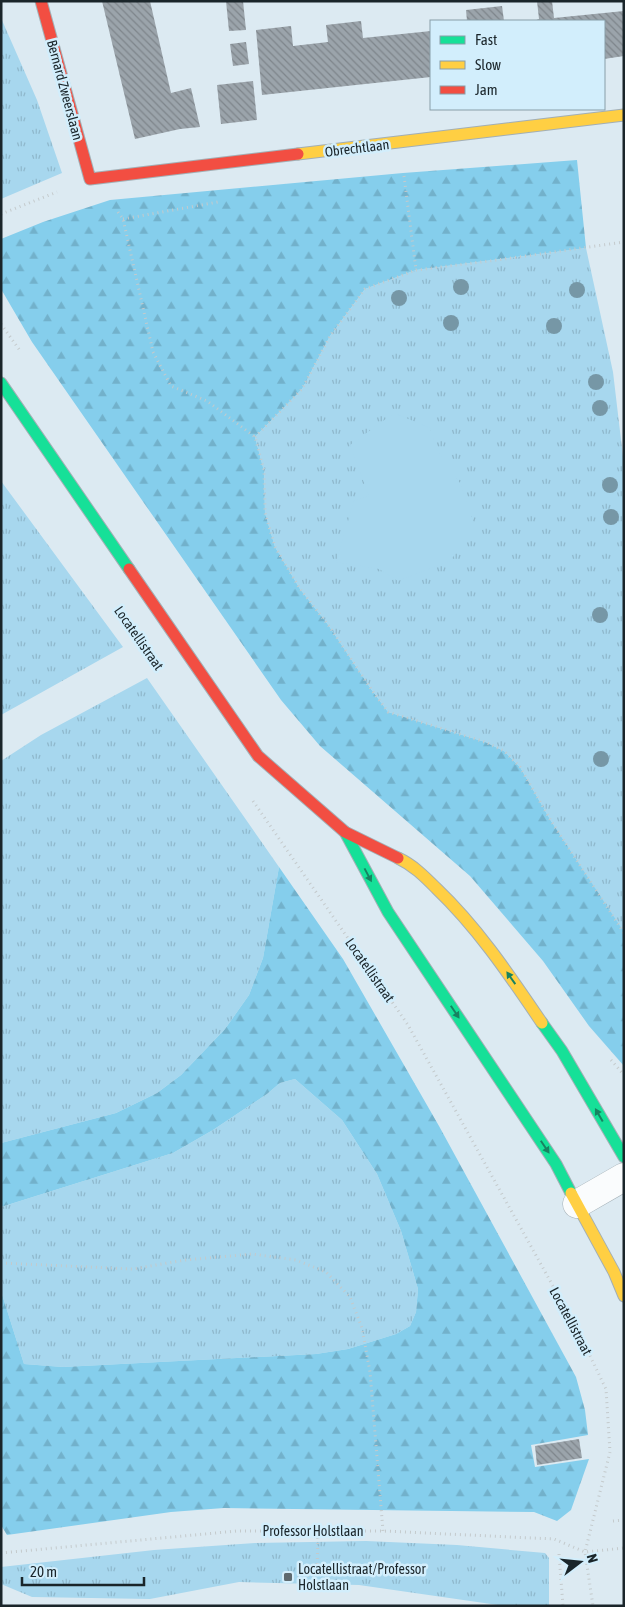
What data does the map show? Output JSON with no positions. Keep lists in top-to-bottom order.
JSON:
{
  "streets": {
    "main road": ["Bernard Zweerslaan", "Obrechtlaan"],
    "path": ["Locatellistraat", "Professor Holstlaan"]
  },
  "crossings": [
    ["Bernard Zweerslaan", "Obrechtlaan"],
    ["Locatellistraat", "Professor Holstlaan"]
  ],
  "places": {
    "transit": ["Locatellistraat/Professor Holstlaan"]
  },
  "legend": ["Fast", "Slow", "Jam"],
  "scale_bar": "20 m",
  "north": "right"
}
